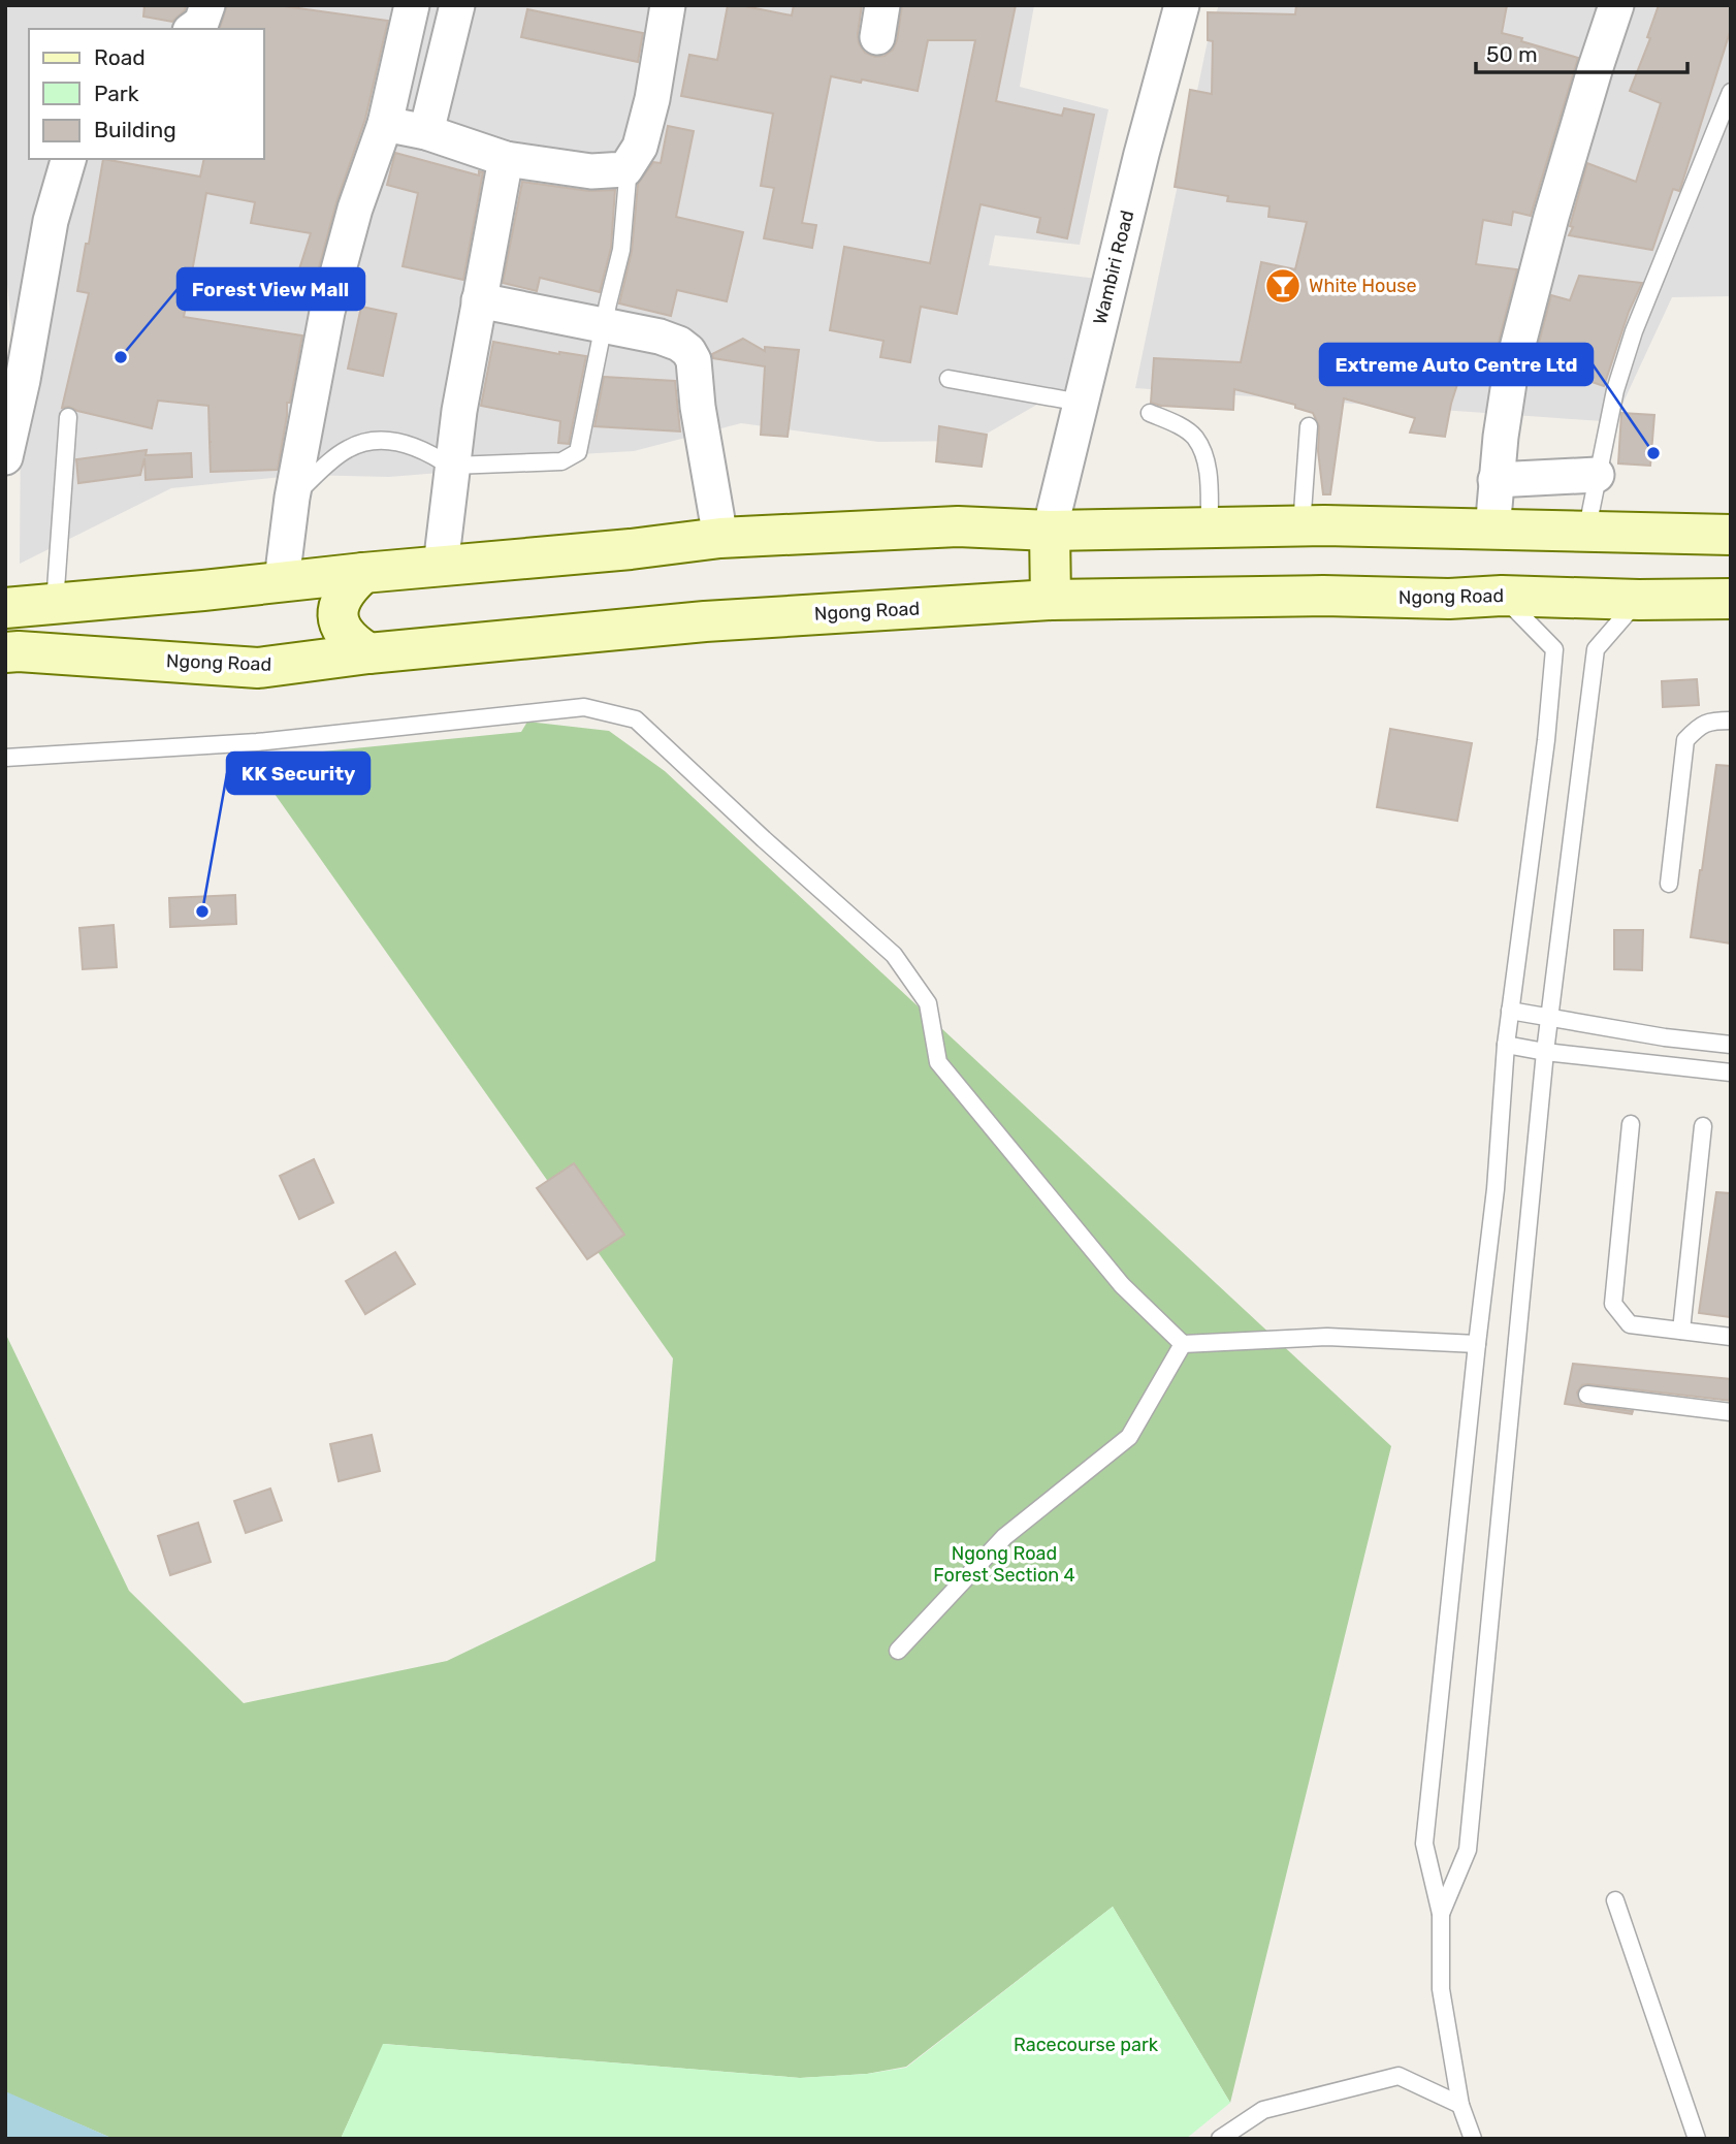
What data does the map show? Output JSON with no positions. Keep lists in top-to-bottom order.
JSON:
{
  "streets": {
    "main road": ["Ngong Road"],
    "street": ["Wambiri Road"]
  },
  "parks": ["Ngong Road Forest Section 4", "Racecourse park"],
  "places": {
    "bar": ["White House"],
    "other": ["Forest View Mall", "Extreme Auto Centre Ltd", "KK Security"]
  },
  "legend": ["Road", "Park", "Building"],
  "scale_bar": "50 m"
}
